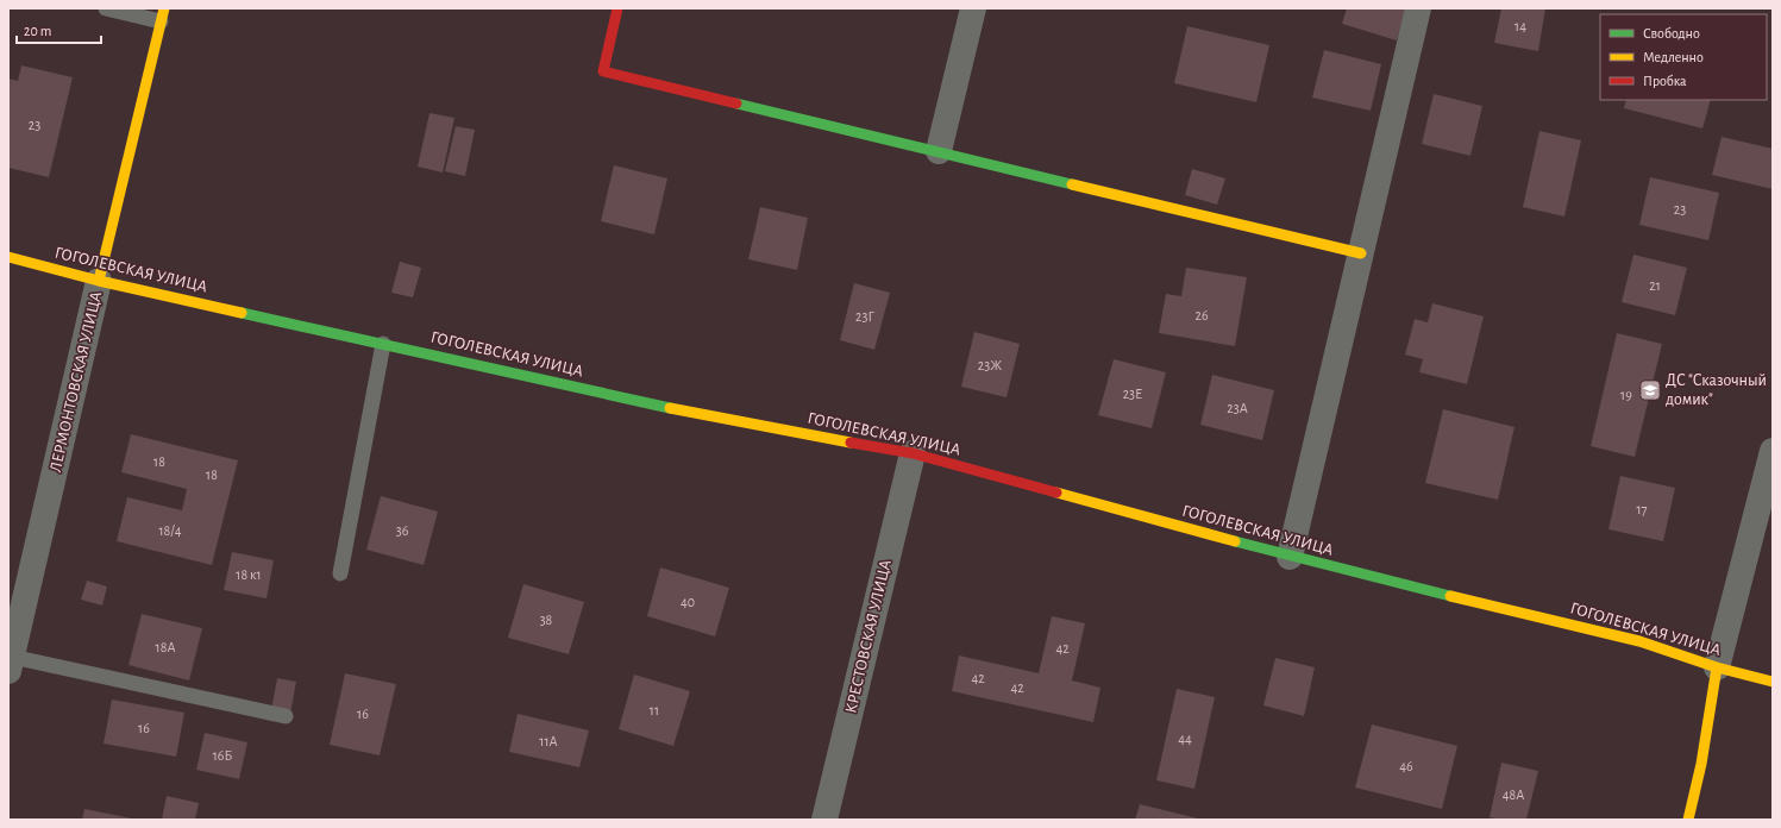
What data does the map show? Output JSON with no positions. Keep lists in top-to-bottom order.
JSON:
{
  "streets": {
    "street": ["ГОГОЛЕВСКАЯ УЛИЦА", "ЛЕРМОНТОВСКАЯ УЛИЦА", "КРЕСТОВСКАЯ УЛИЦА"]
  },
  "crossings": [
    ["ГОГОЛЕВСКАЯ УЛИЦА", "ЛЕРМОНТОВСКАЯ УЛИЦА"],
    ["ГОГОЛЕВСКАЯ УЛИЦА", "КРЕСТОВСКАЯ УЛИЦА"]
  ],
  "places": {
    "school or university": ["ДС \"Сказочный домик\""]
  },
  "house_numbers": [
    "14",
    "23",
    "23",
    "21",
    "26",
    "23Г",
    "23Ж",
    "23Е",
    "19",
    "23А",
    "18",
    "18",
    "17",
    "18/4",
    "36",
    "18 к1",
    "40",
    "38",
    "18А",
    "42",
    "42",
    "42",
    "11",
    "16",
    "16",
    "44",
    "11А",
    "16Б",
    "46",
    "48А"
  ],
  "legend": ["Свободно", "Медленно", "Пробка"],
  "scale_bar": "20 m"
}
